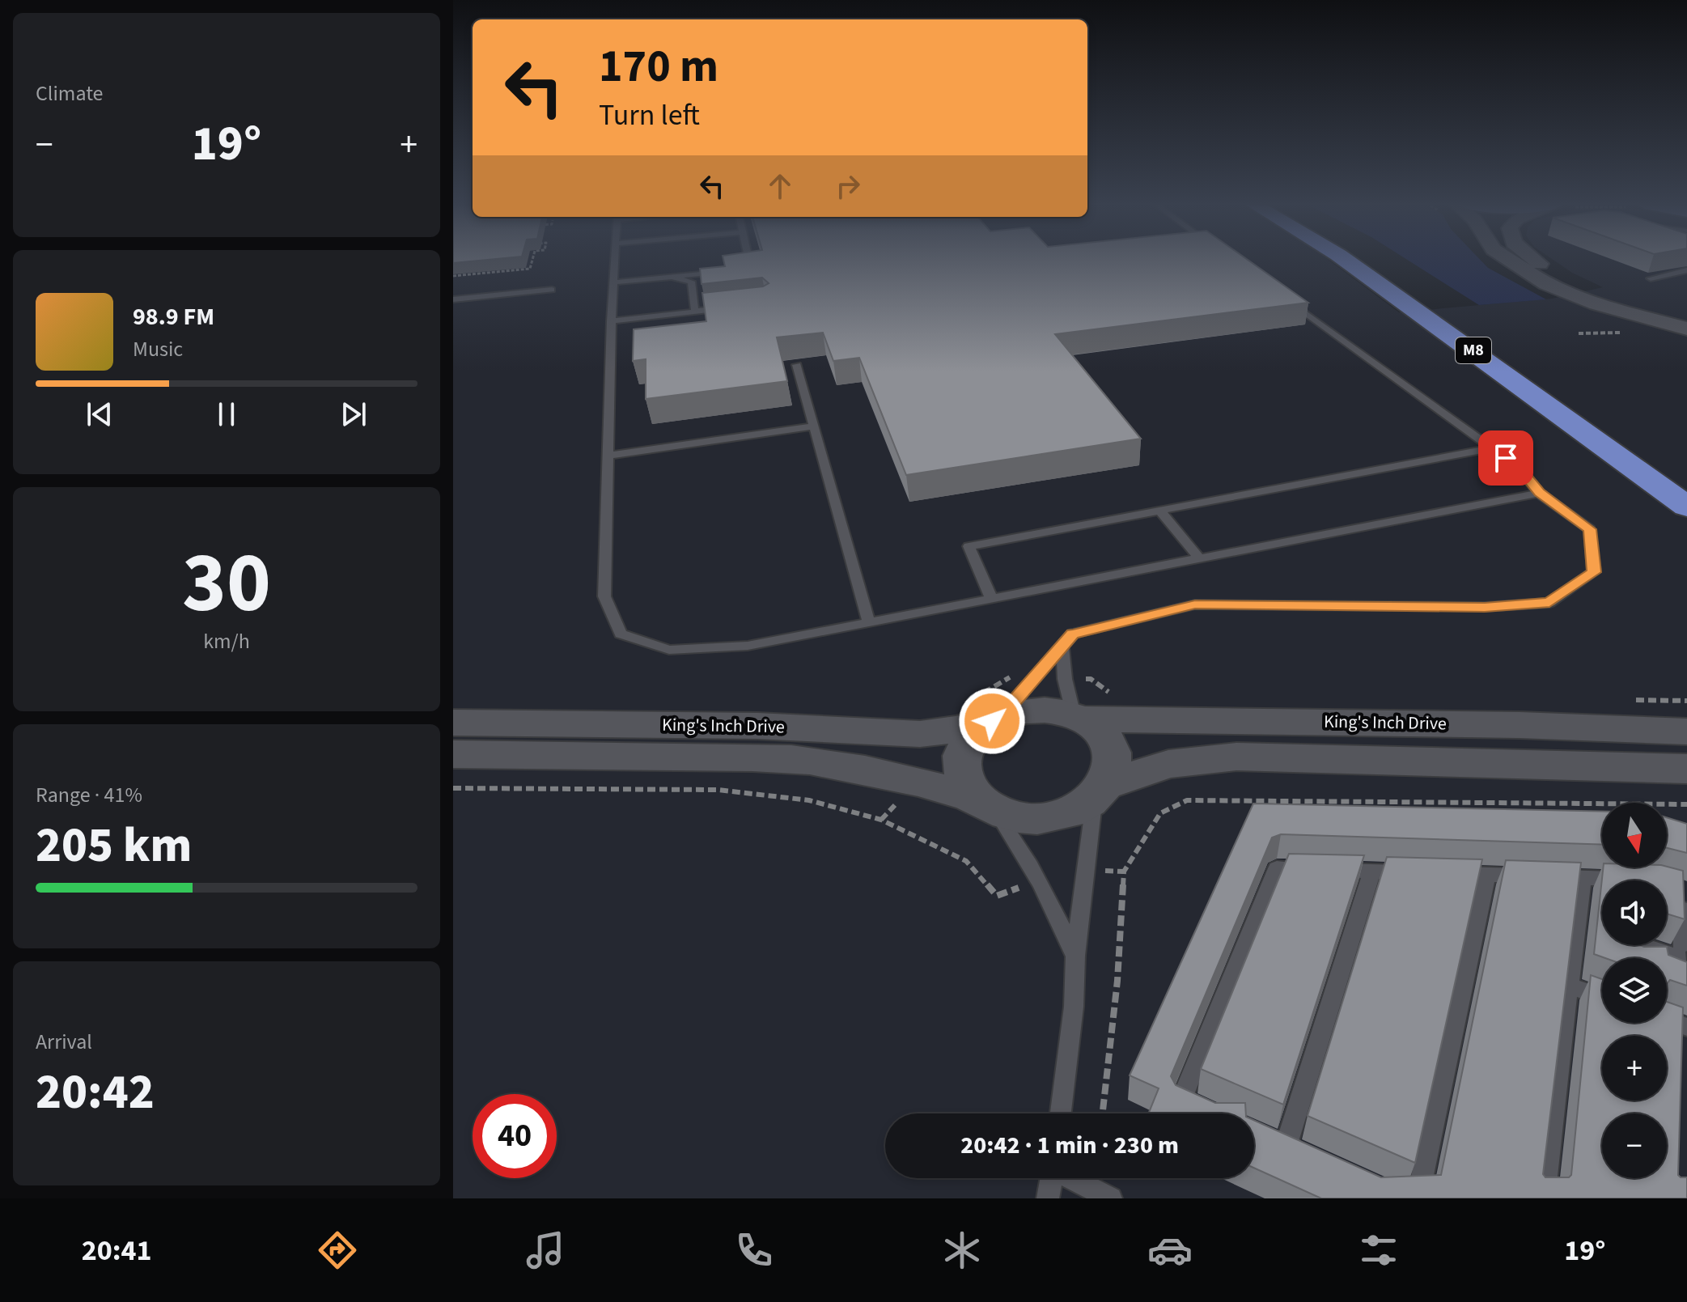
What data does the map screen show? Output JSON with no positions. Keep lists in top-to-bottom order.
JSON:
{
  "streets": {
    "highway": ["M8"],
    "street": ["King's Inch Drive"]
  },
  "north": "bottom",
  "page": {
    "tile": [
      "Climate",
      ["30", "km/h"],
      ["Range · 41%", "205 km"],
      ["Arrival", "20:42"]
    ],
    "turn": ["170 m", "Turn left"],
    "heat": ["−", "19°", "+"],
    "song": ["98.9 FM", "Music"],
    "map_buttons": ["+", "−"],
    "limit": "40",
    "trip": "20:42 · 1 min · 230 m",
    "tabs": ["20:41", "19°"]
  }
}
